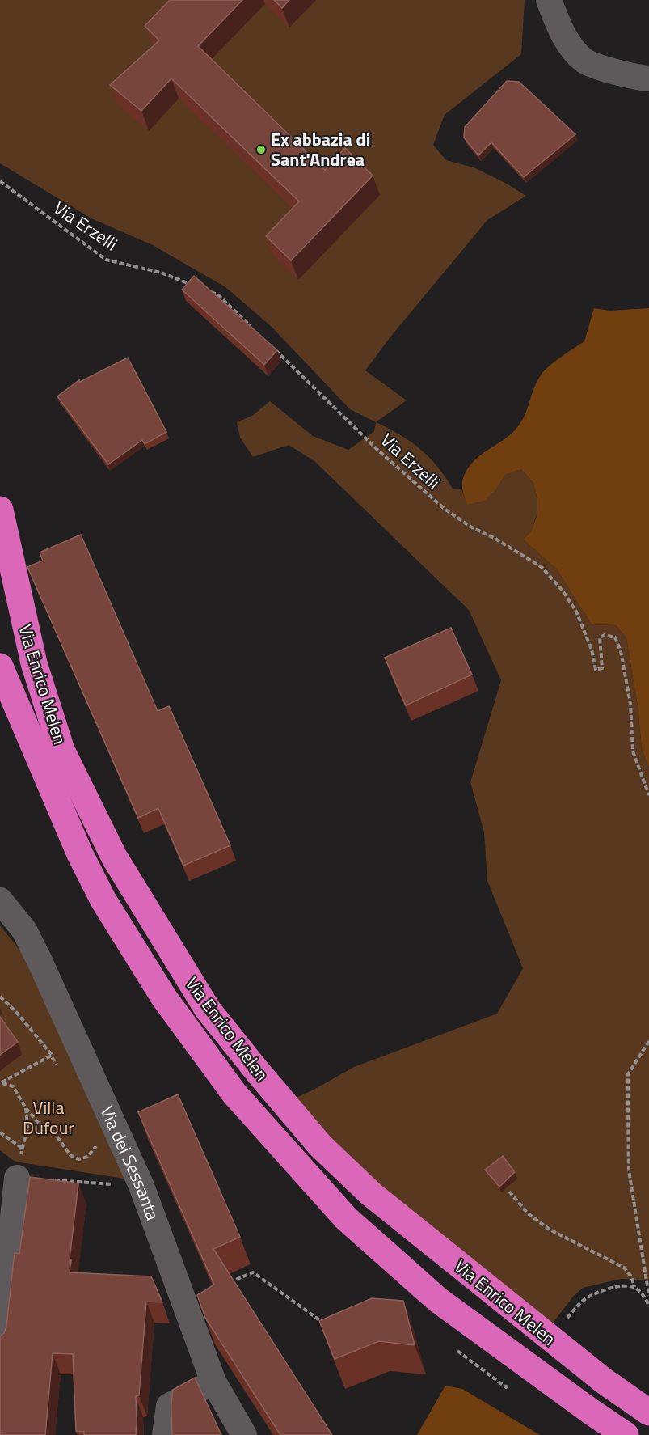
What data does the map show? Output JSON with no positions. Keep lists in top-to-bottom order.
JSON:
{
  "streets": {
    "highway": ["Via Enrico Melen"],
    "street": ["Via dei Sessanta"],
    "path": ["Via Erzelli"]
  },
  "parks": ["Villa Dufour"],
  "places": ["Ex abbazia di Sant'Andrea"]
}
